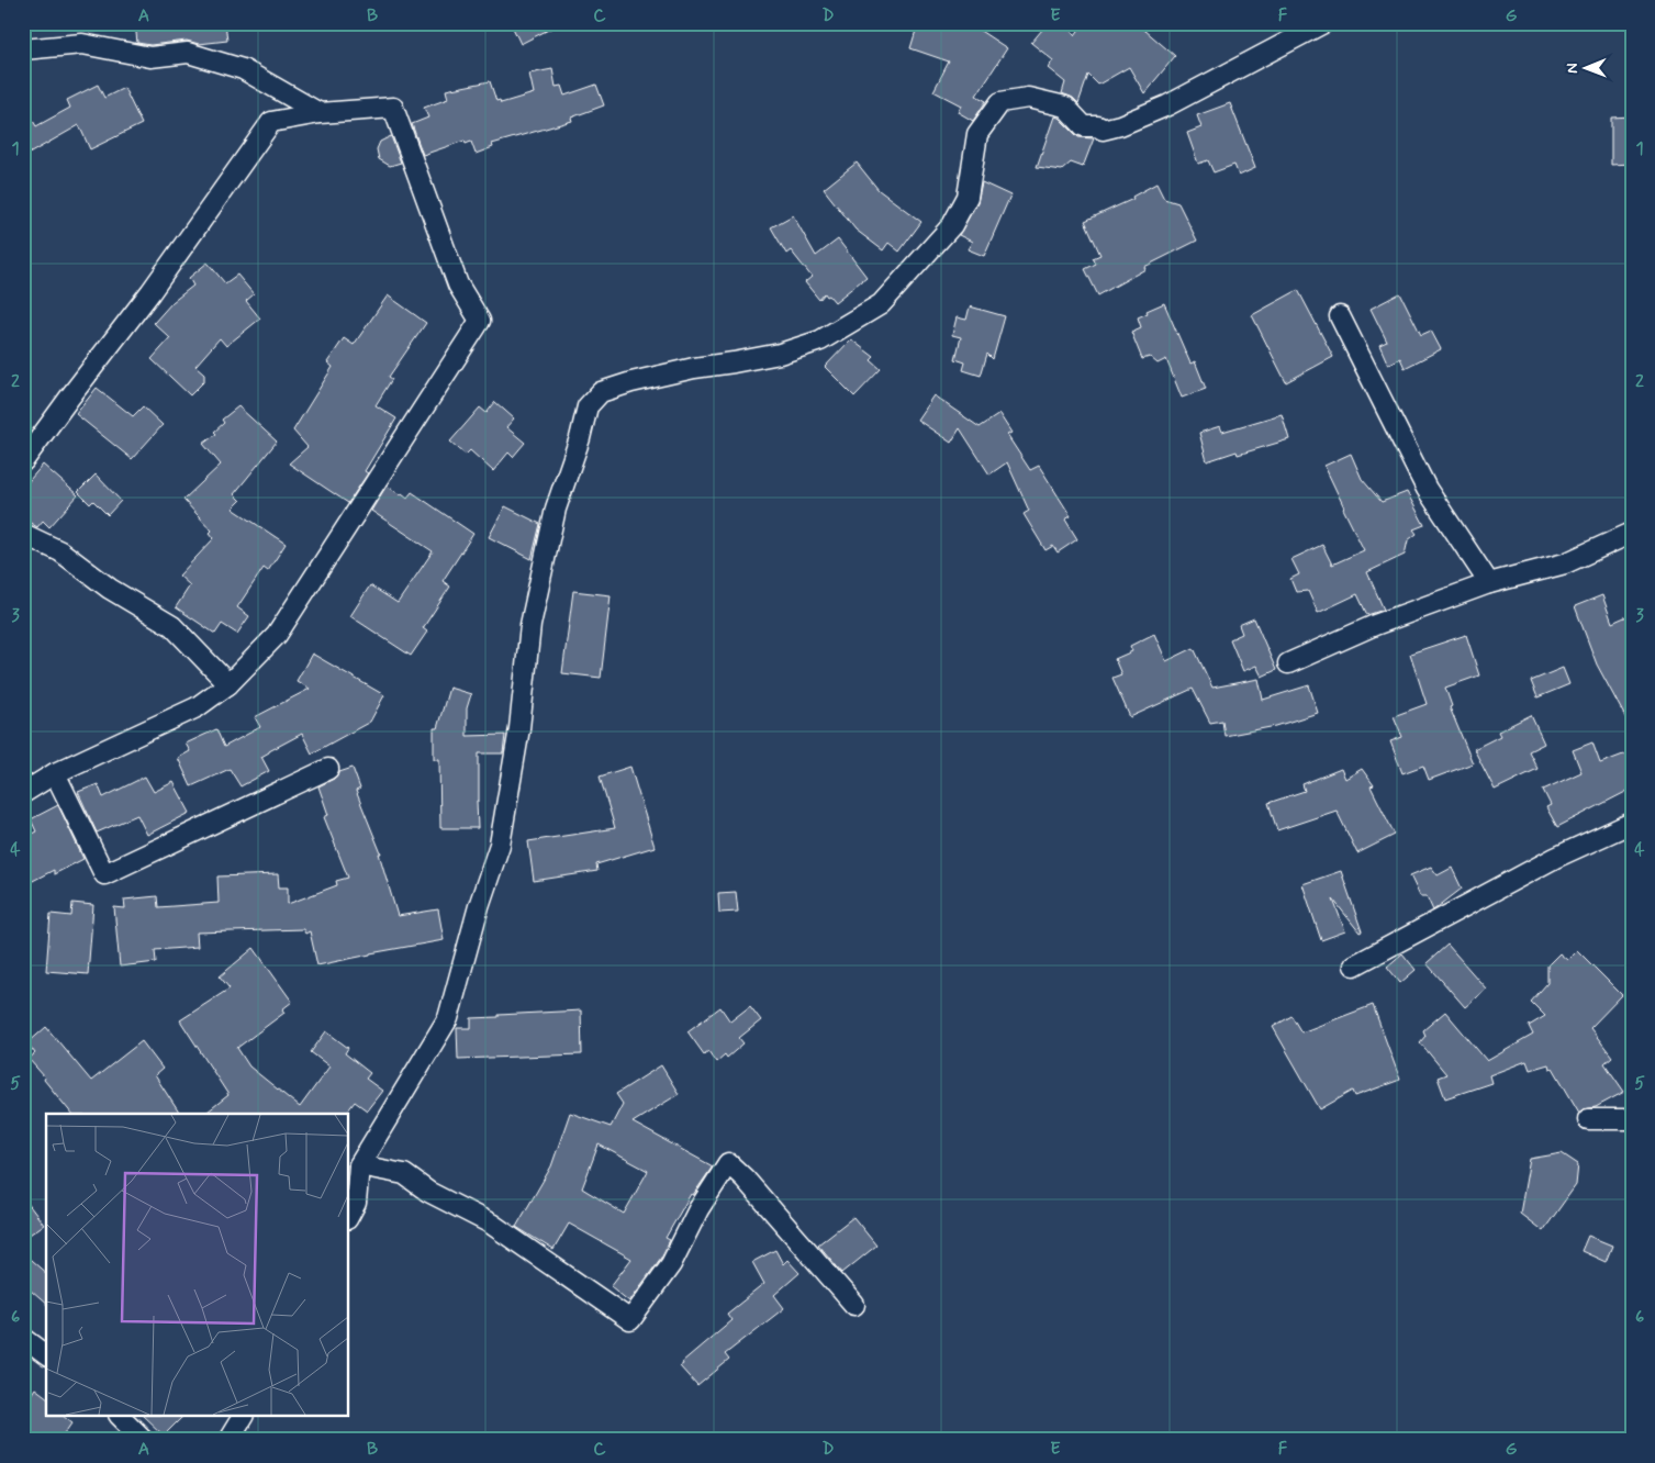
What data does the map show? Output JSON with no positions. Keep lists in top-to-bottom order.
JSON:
{
  "north": "left",
  "grid": {
    "columns": [
      "A",
      "B",
      "C",
      "D",
      "E",
      "F",
      "G"
    ],
    "rows": [
      "1",
      "2",
      "3",
      "4",
      "5",
      "6"
    ]
  }
}
